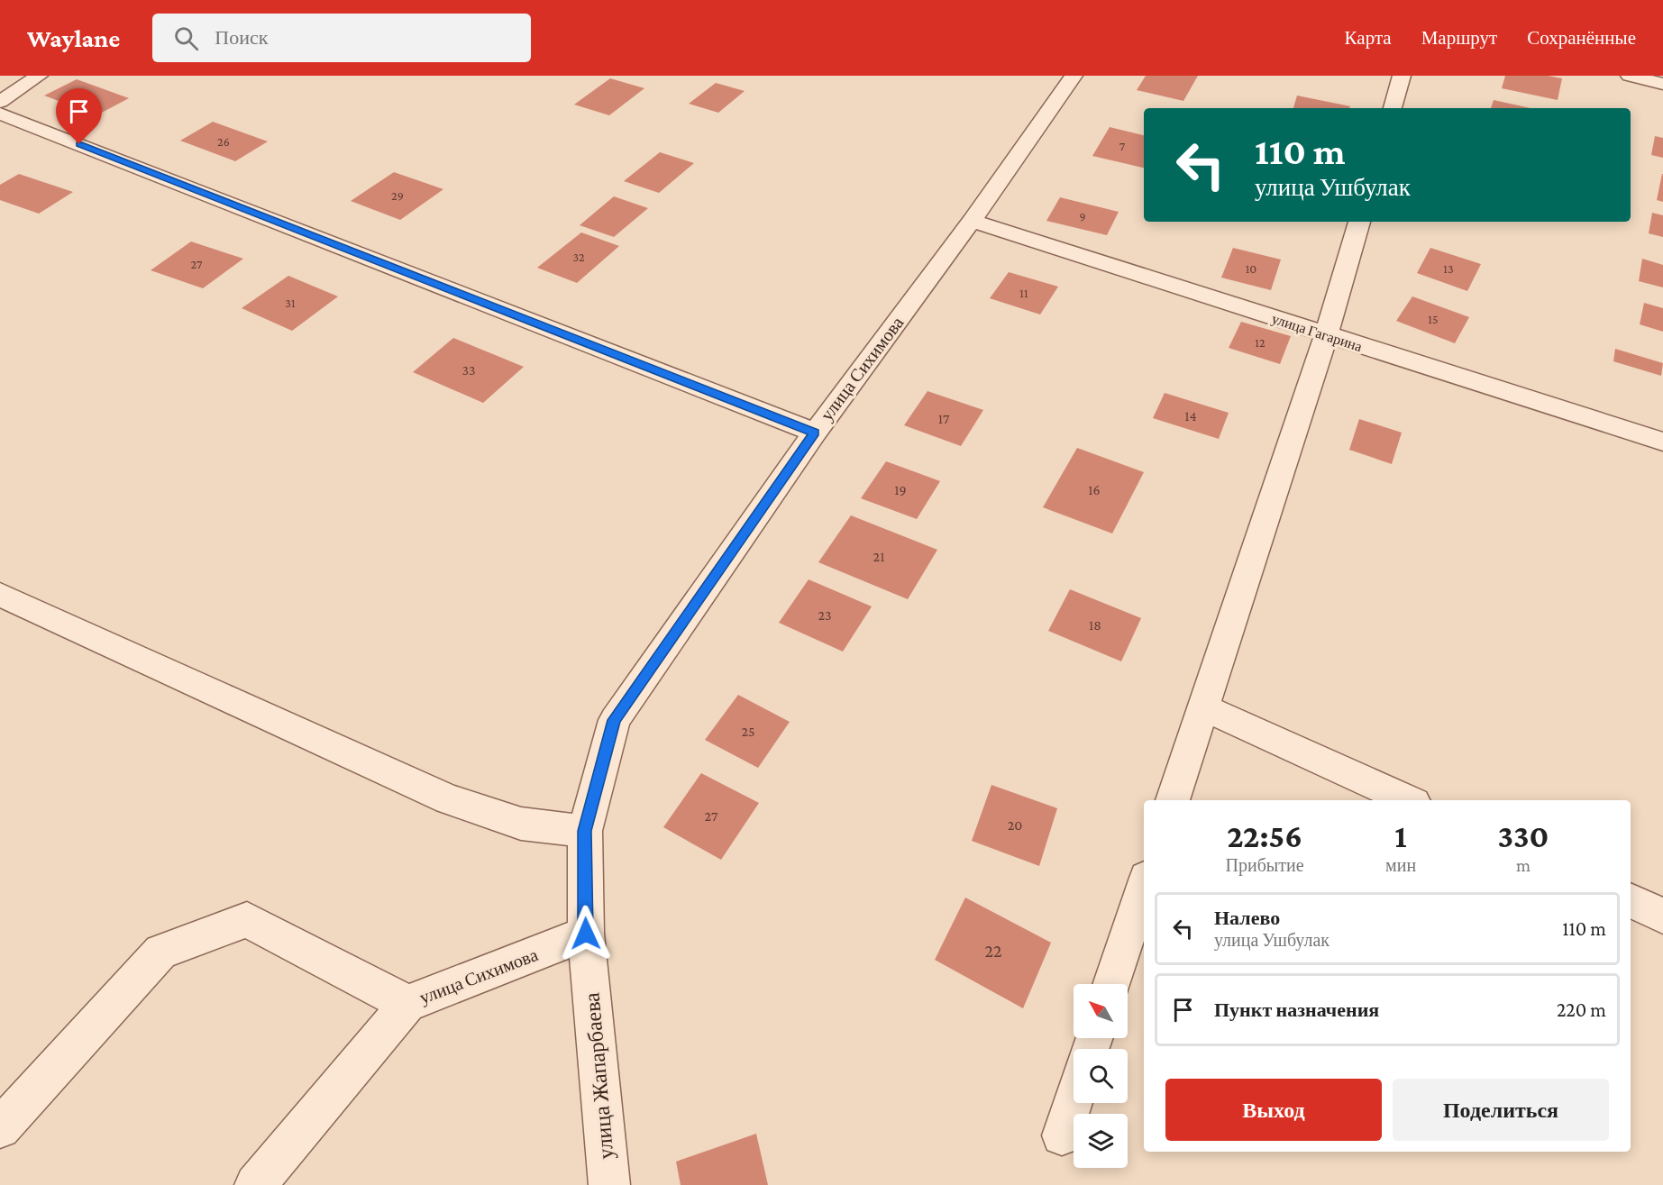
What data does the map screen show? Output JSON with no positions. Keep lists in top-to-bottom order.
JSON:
{
  "streets": {
    "street": ["улица Гагарина", "улица Сихимова", "улица Жапарбаева"]
  },
  "crossings": [
    ["улица Гагарина", "улица Сихимова"],
    ["улица Сихимова", "улица Жапарбаева"]
  ],
  "house_numbers": [
    "26",
    "7",
    "29",
    "9",
    "32",
    "27",
    "10",
    "13",
    "11",
    "31",
    "15",
    "12",
    "33",
    "14",
    "17",
    "19",
    "16",
    "21",
    "23",
    "18",
    "25",
    "27",
    "20",
    "22"
  ],
  "north": "top left",
  "page": {
    "header": "Waylane",
    "search": "Поиск",
    "nav": ["Карта", "Маршрут", "Сохранённые"],
    "turn": ["110 m", "улица Ушбулак"],
    "eta": [
      "22:56",
      "Прибытие",
      "1",
      "мин",
      "330",
      "m"
    ],
    "list": [
      {
        "name": "Налево",
        "note": "улица Ушбулак",
        "value": "110 m"
      },
      {
        "name": "Пункт назначения",
        "value": "220 m"
      }
    ],
    "buttons": ["Выход", "Поделиться"]
  }
}
